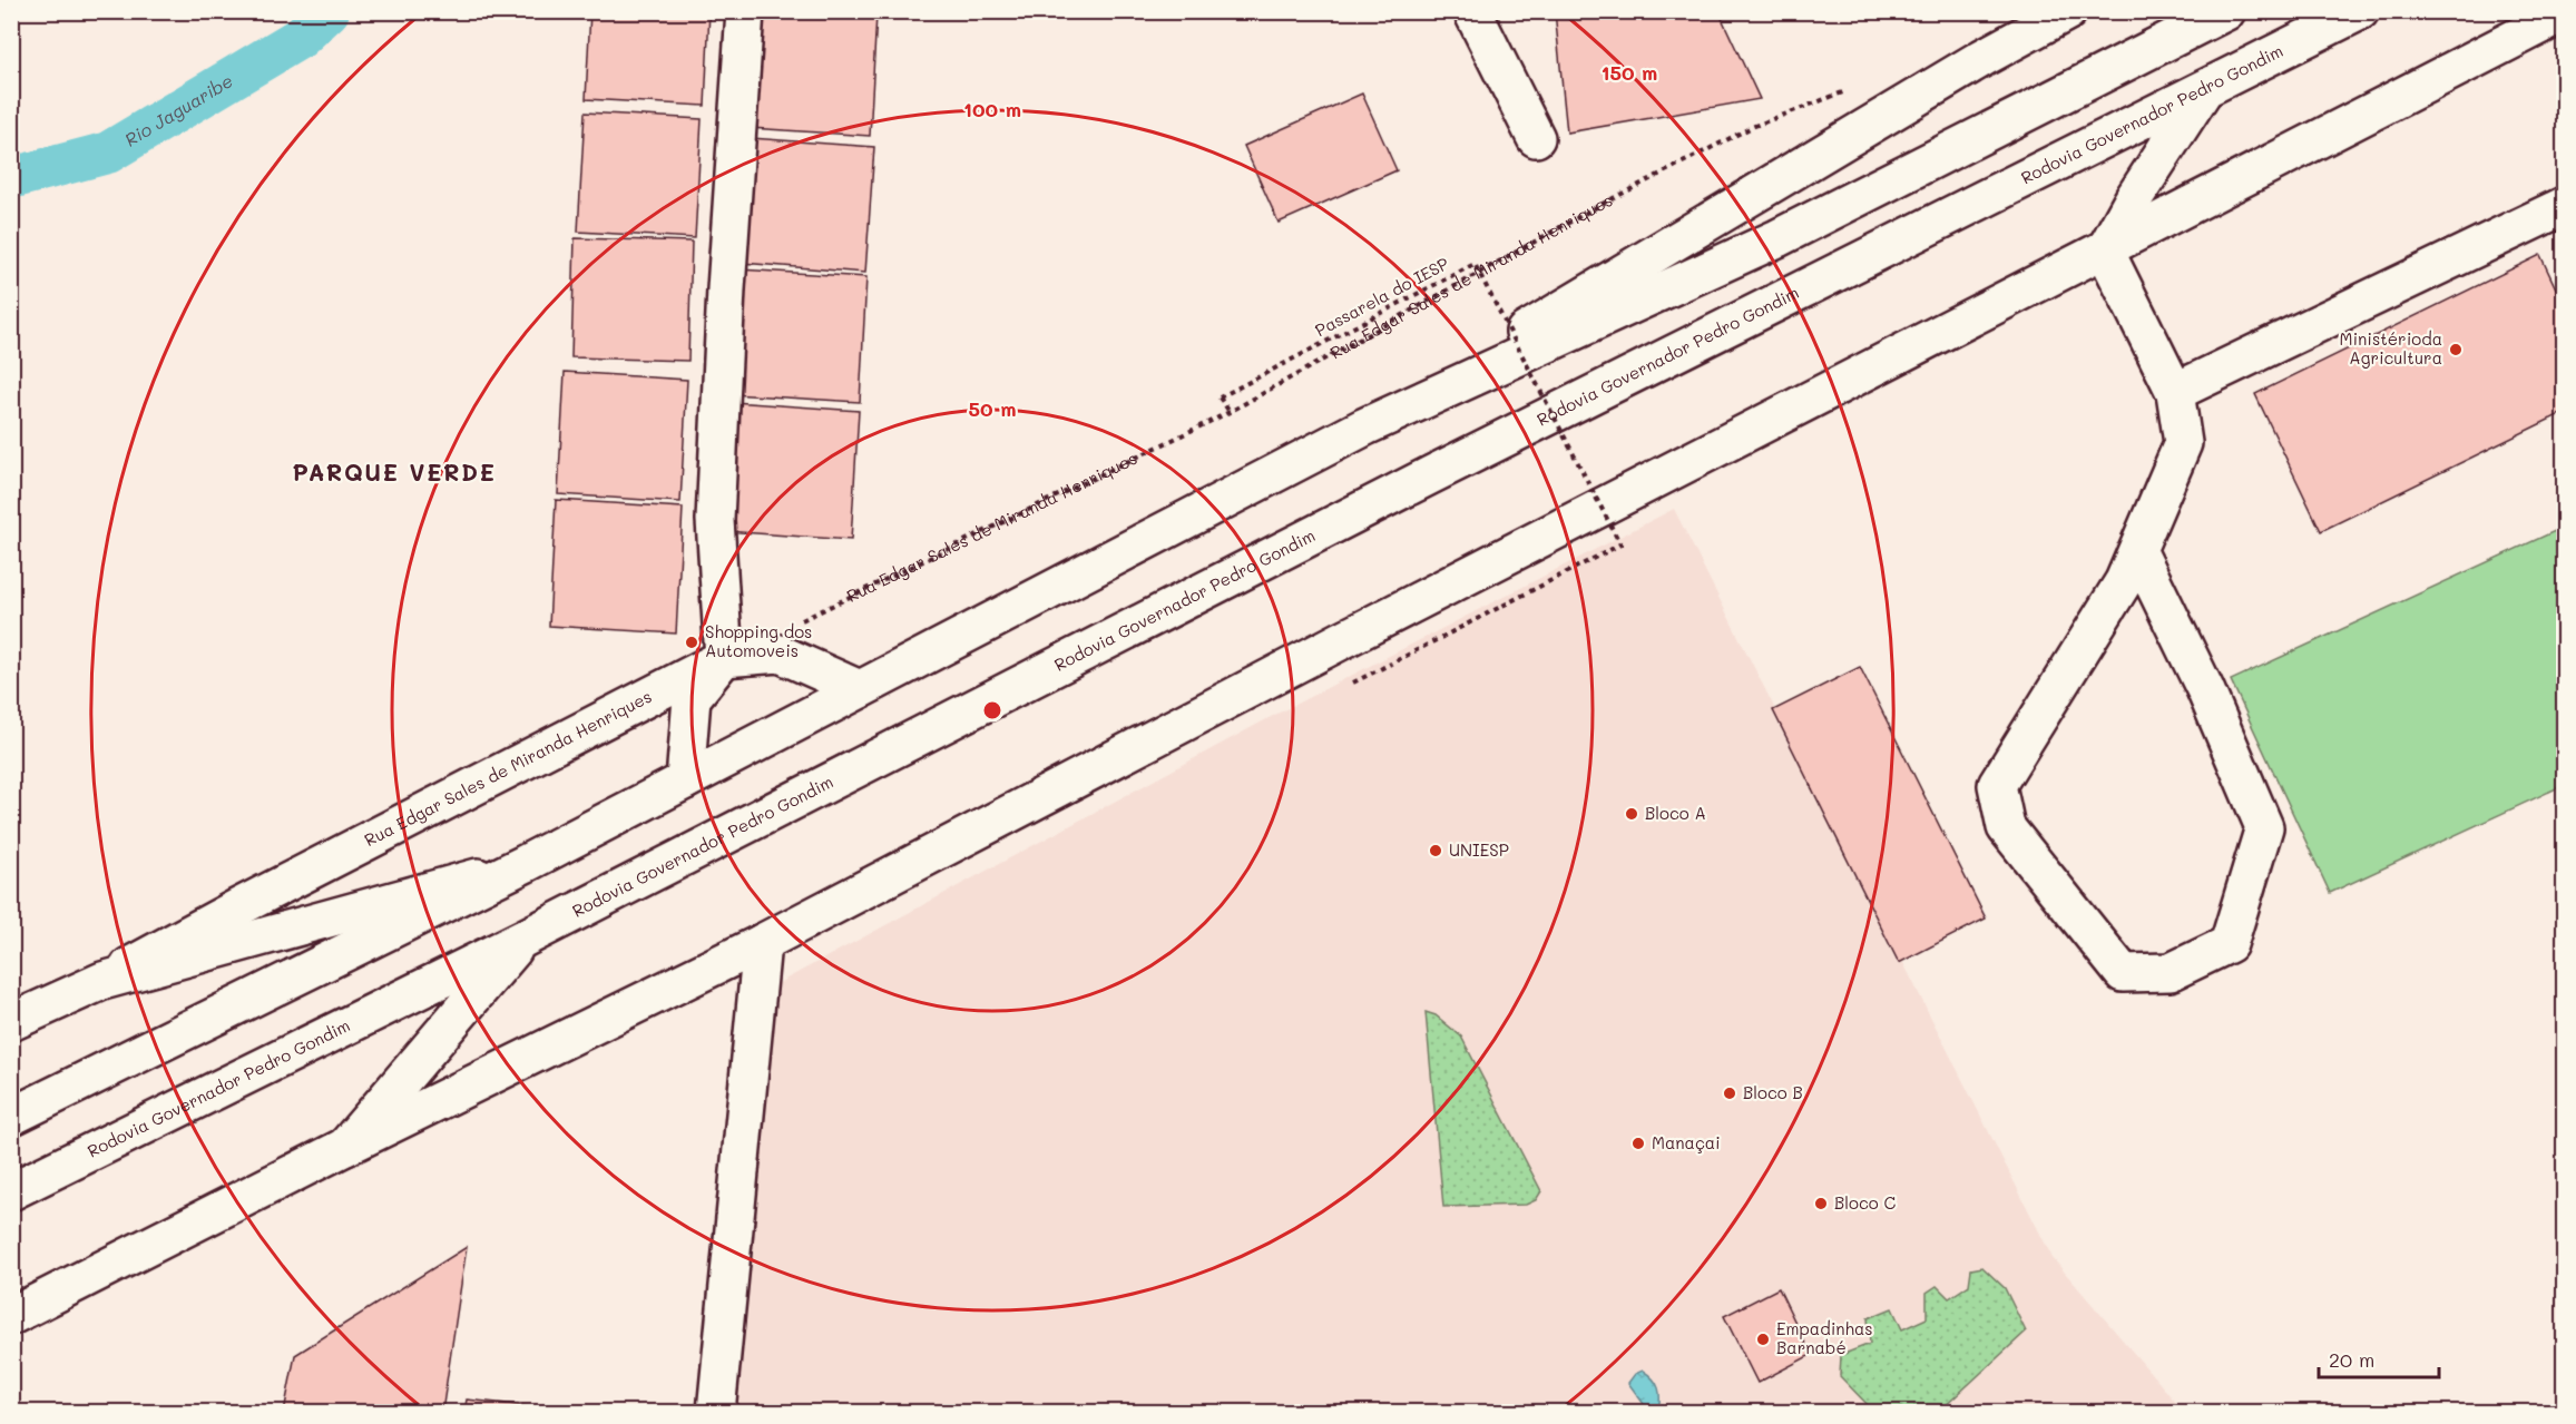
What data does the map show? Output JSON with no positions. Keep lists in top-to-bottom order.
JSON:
{
  "streets": {
    "main road": ["Rodovia Governador Pedro Gondim", "Rua Edgar Sales de Miranda Henriques"],
    "path": ["Passarela do IESP"]
  },
  "crossings": [
    ["Rua Edgar Sales de Miranda Henriques", "Passarela do IESP"]
  ],
  "districts": ["PARQUE VERDE"],
  "water": ["Rio Jaguaribe"],
  "places": [
    "Ministérioda Agricultura",
    "Shopping dos Automoveis",
    "Bloco A",
    "UNIESP",
    "Bloco B",
    "Manaçai",
    "Bloco C",
    "Empadinhas Barnabé"
  ],
  "scale_bar": "20 m",
  "rings": ["150 m", "100 m", "50 m"]
}
